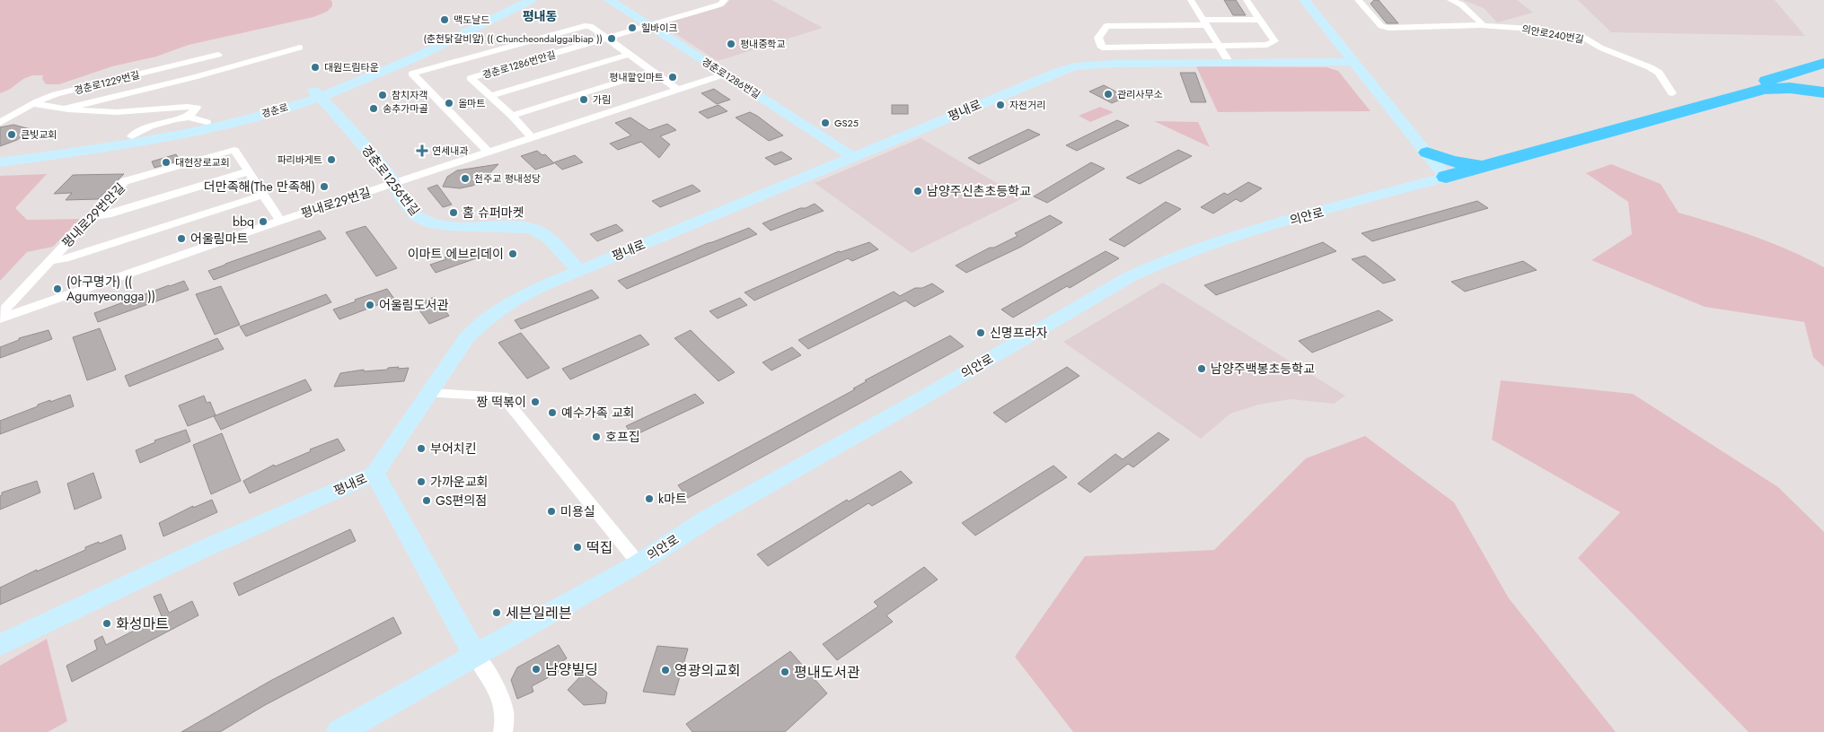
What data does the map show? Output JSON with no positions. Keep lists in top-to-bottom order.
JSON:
{
  "streets": {
    "street": [
      "의안로240번길",
      "경춘로1286번안길",
      "경춘로1286번길",
      "경춘로1229번길",
      "경춘로",
      "평내로",
      "경춘로1256번길",
      "평내로29번길",
      "평내로29번안길",
      "의안로"
    ]
  },
  "crossings": [
    ["경춘로1286번안길", "경춘로1286번길"],
    ["경춘로1286번안길", "평내로29번길"],
    ["경춘로1286번길", "평내로"],
    ["경춘로1286번길", "평내로29번길"],
    ["경춘로", "경춘로1256번길"],
    ["평내로", "경춘로1256번길"],
    ["경춘로1256번길", "평내로29번길"],
    ["평내로29번길", "평내로29번안길"]
  ],
  "districts": ["평내동"],
  "places": {
    "other": [
      "맥도날드",
      "힐바이크",
      "(춘천닭갈비앞) (( Chuncheondalggalbiap ))",
      "평내중학교",
      "대원드림타운",
      "평내할인마트",
      "관리사무소",
      "참치자객",
      "가림",
      "올마트",
      "자전거리",
      "송추가마골",
      "GS25",
      "큰빛교회",
      "파리바게트",
      "대현장로교회",
      "천주교 평내성당",
      "더만족해(The 만족해)",
      "남양주신촌초등학교",
      "홈 슈퍼마켓",
      "bbq",
      "어울림마트",
      "이마트 에브리데이",
      "(아구명가) (( Agumyeongga ))",
      "어울림도서관",
      "신명프라자",
      "남양주백봉초등학교",
      "짱 떡볶이",
      "예수가족 교회",
      "호프집",
      "부어치킨",
      "가까운교회",
      "k마트",
      "GS편의점",
      "미용실",
      "떡집",
      "세븐일레븐",
      "화성마트",
      "남양빌딩",
      "영광의교회",
      "평내도서관"
    ],
    "health": ["연세내과"]
  }
}
